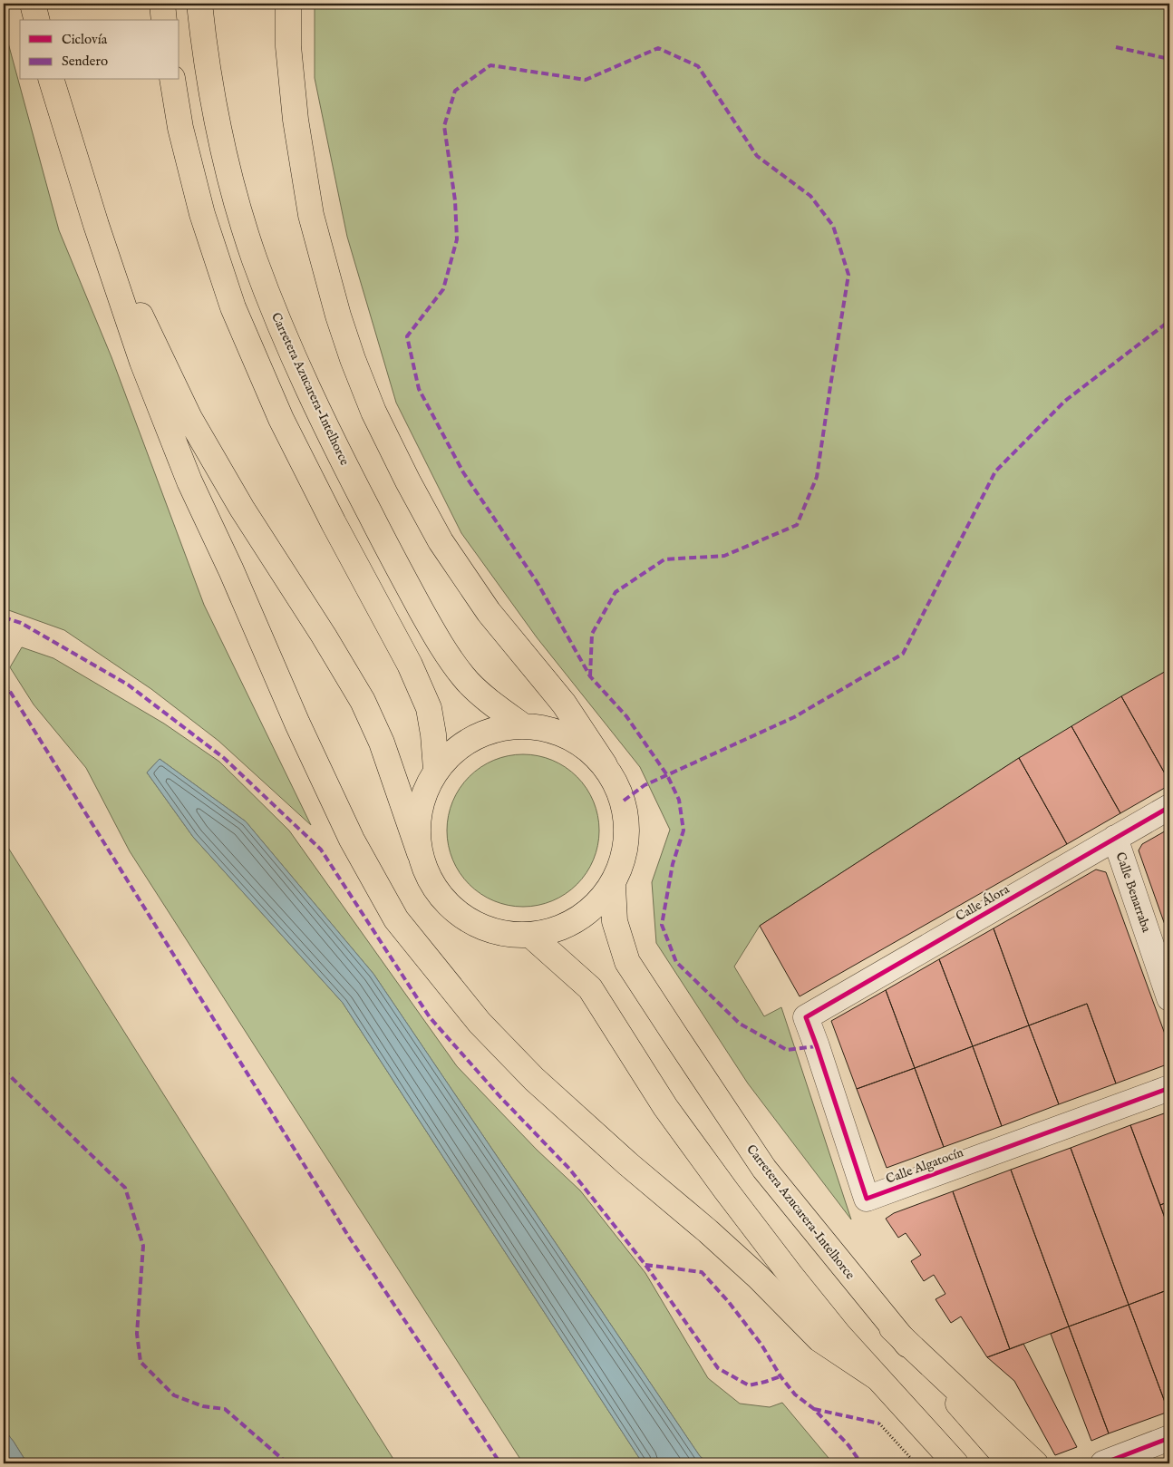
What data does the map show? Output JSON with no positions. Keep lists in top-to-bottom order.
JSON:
{
  "streets": {
    "main road": ["Carretera Azucarera-Intelhorce"],
    "street": ["Calle Benarraba", "Calle Álora", "Calle Algatocín"]
  },
  "crossings": [
    ["Calle Benarraba", "Calle Álora"],
    ["Calle Álora", "Calle Algatocín"]
  ],
  "legend": ["Ciclovía", "Sendero"]
}
